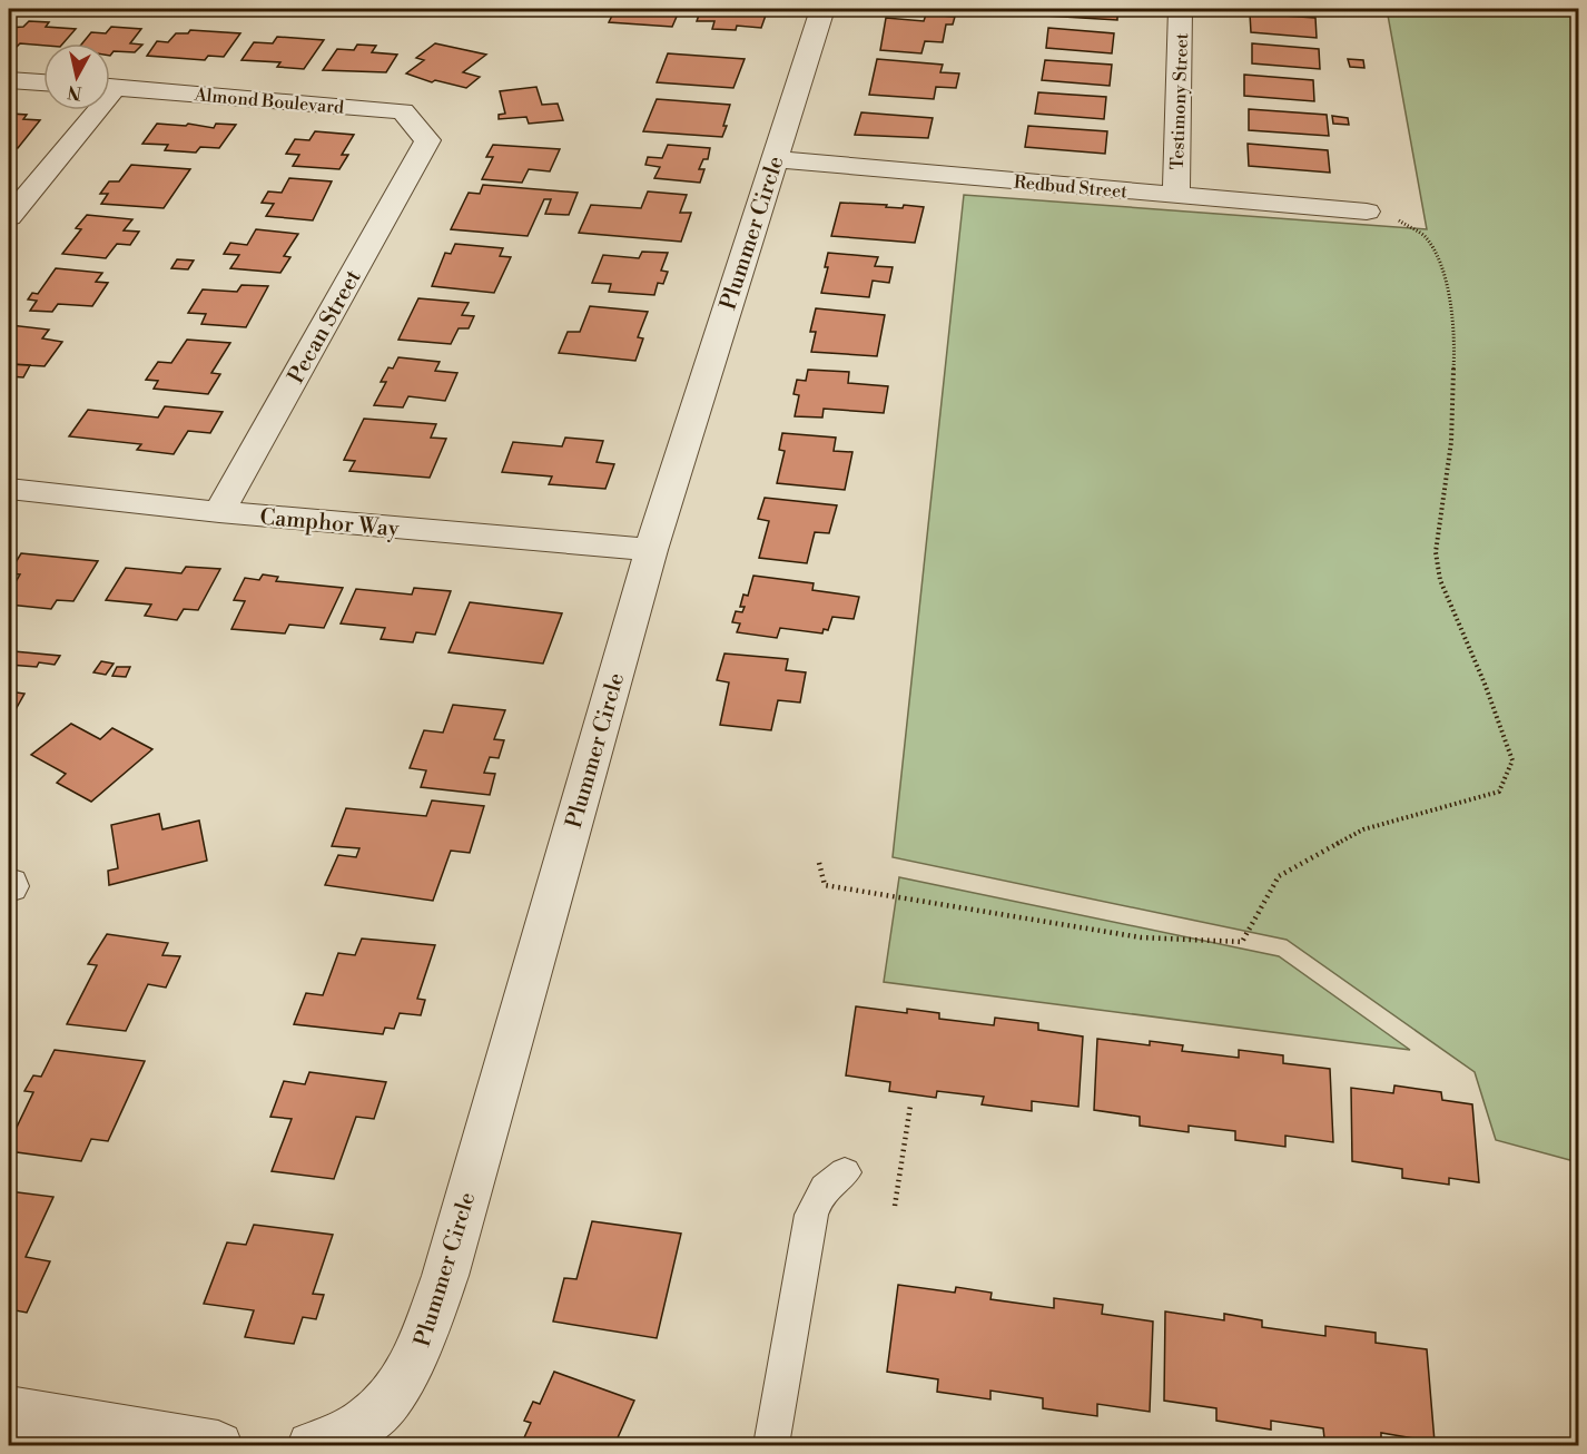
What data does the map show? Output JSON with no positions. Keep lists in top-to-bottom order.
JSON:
{
  "streets": {
    "street": [
      "Almond Boulevard",
      "Testimony Street",
      "Redbud Street",
      "Plummer Circle",
      "Pecan Street",
      "Camphor Way"
    ]
  },
  "crossings": [
    ["Almond Boulevard", "Pecan Street"],
    ["Testimony Street", "Redbud Street"],
    ["Redbud Street", "Plummer Circle"],
    ["Plummer Circle", "Camphor Way"],
    ["Pecan Street", "Camphor Way"]
  ],
  "north": "bottom"
}
